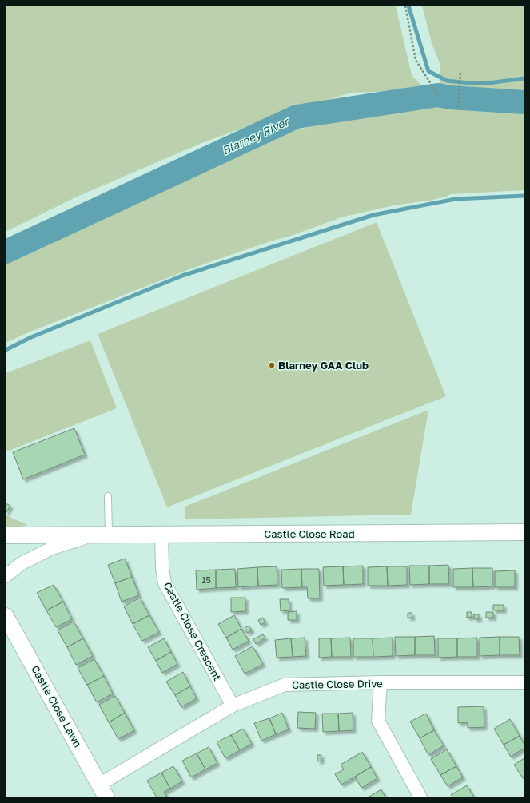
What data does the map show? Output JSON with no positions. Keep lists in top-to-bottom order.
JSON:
{
  "streets": {
    "street": [
      "Castle Close Road",
      "Castle Close Crescent",
      "Castle Close Drive",
      "Castle Close Lawn"
    ]
  },
  "crossings": [
    ["Castle Close Road", "Castle Close Crescent"],
    ["Castle Close Crescent", "Castle Close Drive"],
    ["Castle Close Drive", "Castle Close Lawn"]
  ],
  "water": ["Blarney River"],
  "places": ["Blarney GAA Club"],
  "house_numbers": ["15"]
}
